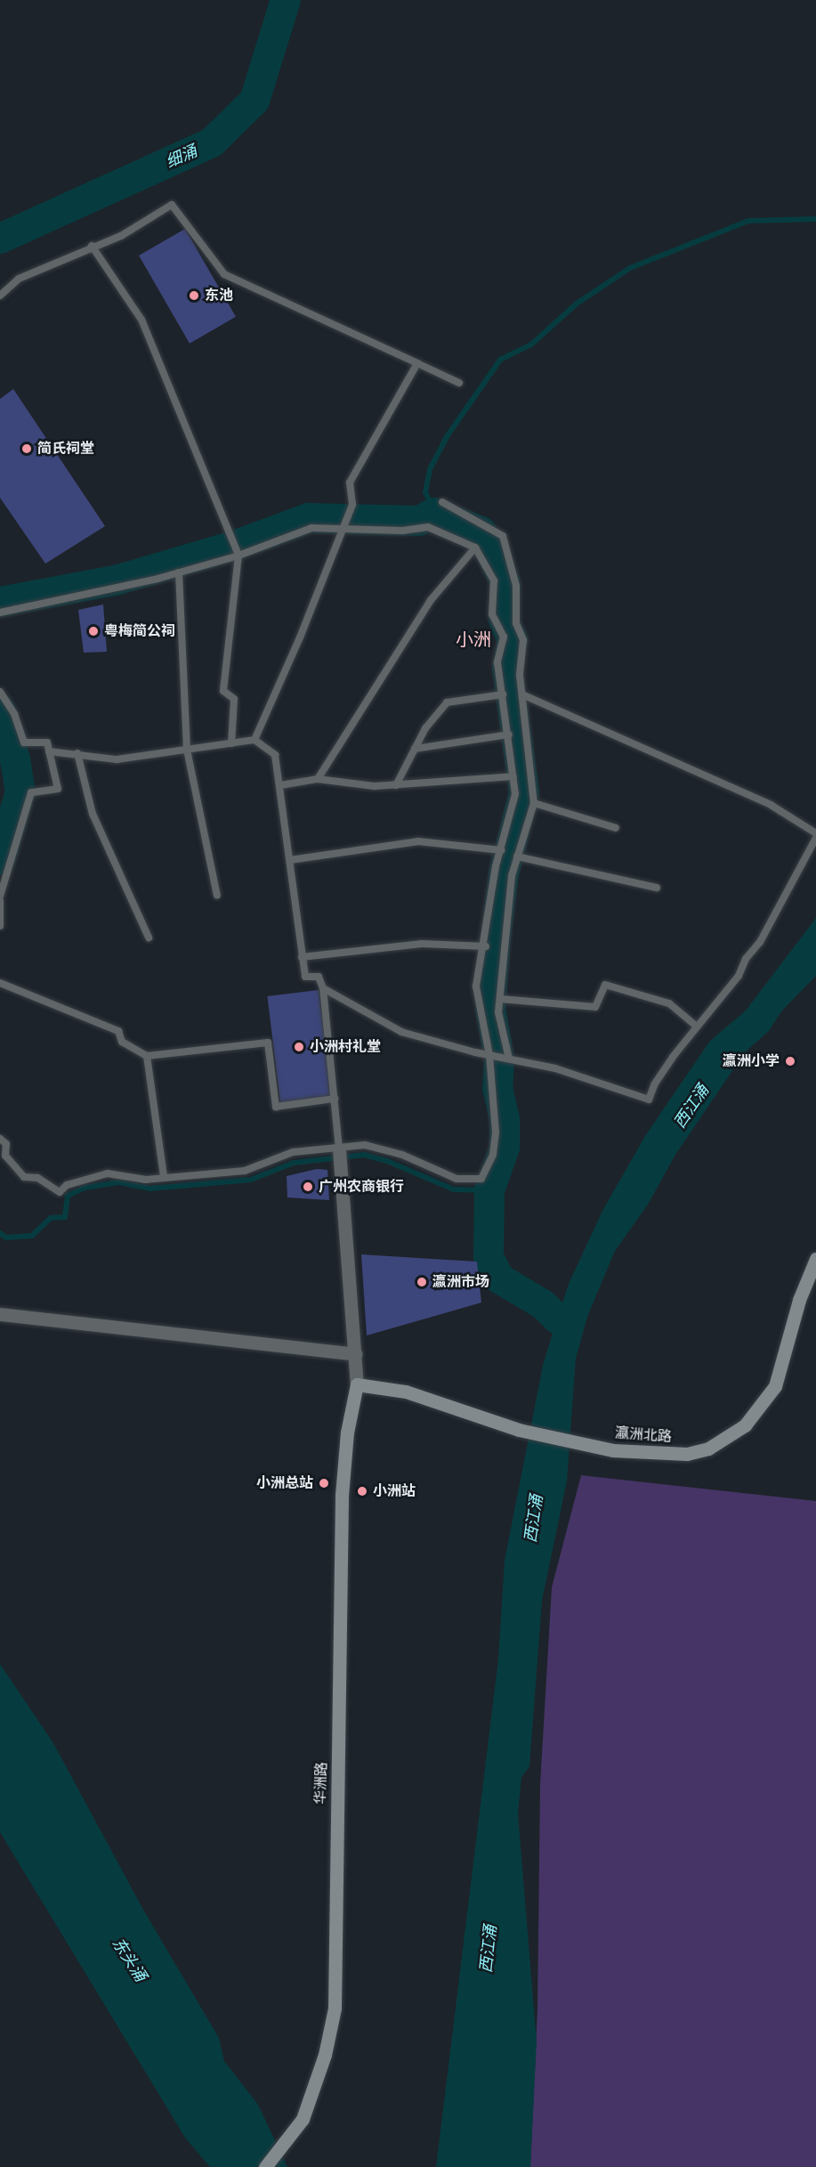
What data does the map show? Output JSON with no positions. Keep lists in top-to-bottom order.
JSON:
{
  "streets": {
    "main road": ["瀛洲北路", "华洲路"]
  },
  "crossings": [
    ["瀛洲北路", "华洲路"]
  ],
  "districts": ["小洲"],
  "water": ["细涌", "西江涌", "东头涌"],
  "places": [
    "东池",
    "简氏祠堂",
    "粤梅简公祠",
    "小洲村礼堂",
    "瀛洲小学",
    "广州农商银行",
    "瀛洲市场",
    "小洲总站",
    "小洲站"
  ]
}
